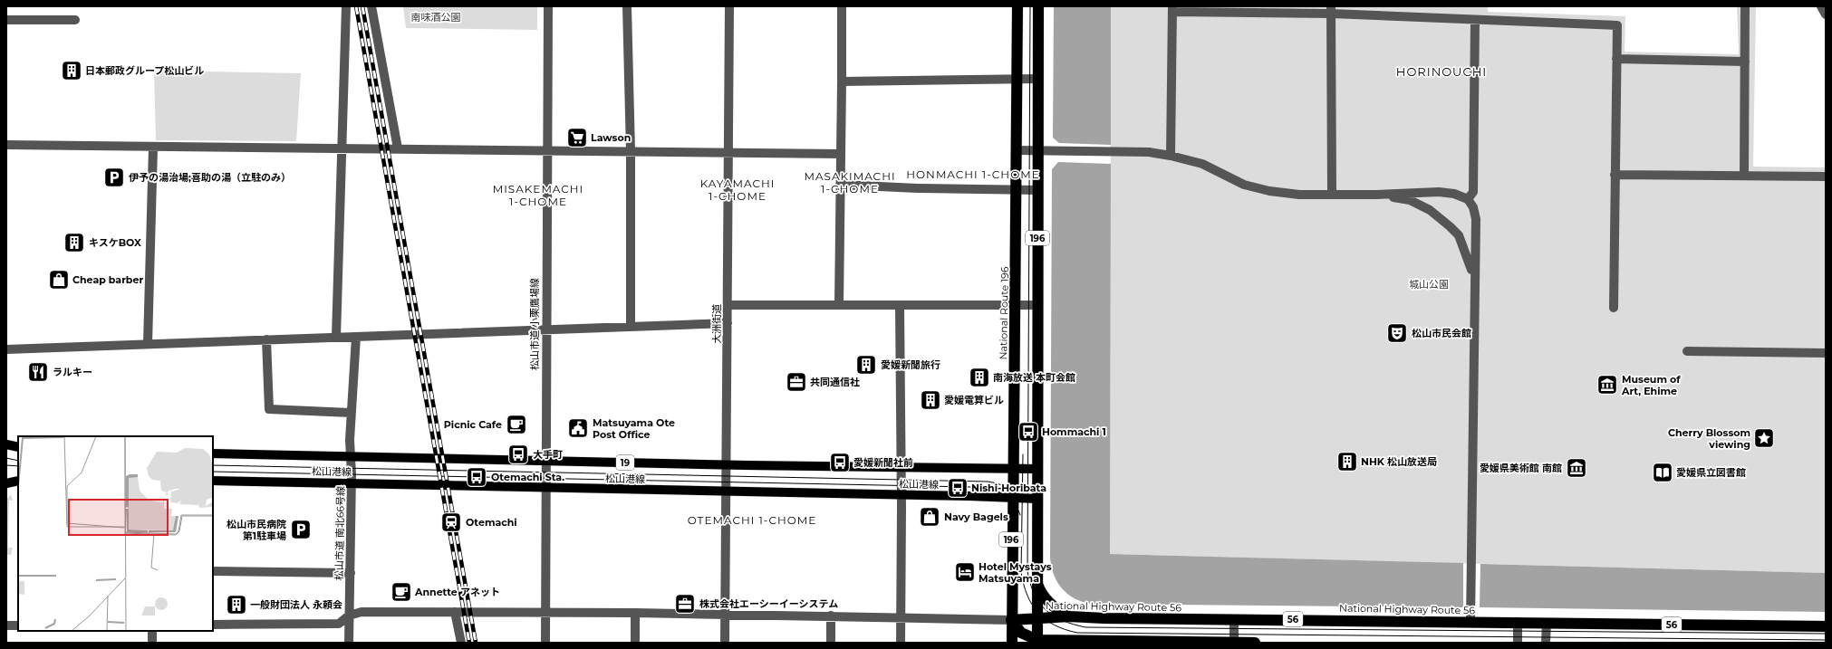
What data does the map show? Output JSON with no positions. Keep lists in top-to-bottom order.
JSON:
{
  "streets": {
    "highway": [
      "196",
      "National Route 196",
      "National Highway Route 56",
      "56"
    ],
    "main road": ["19", "松山港線"],
    "street": ["松山市道 小栗鷹場線", "大洲街道", "松山市道 南北66号線"]
  },
  "crossings": [
    ["196", "松山港線"],
    ["196", "National Highway Route 56"],
    ["National Route 196", "松山港線"],
    ["National Route 196", "National Highway Route 56"],
    ["松山市道 小栗鷹場線", "松山港線"],
    ["大洲街道", "松山港線"],
    ["松山港線", "松山市道 南北66号線"]
  ],
  "districts": [
    "HORINOUCHI",
    "HONMACHI 1-CHOME",
    "MASAKIMACHI 1-CHOME",
    "KAYAMACHI 1-CHOME",
    "MISAKEMACHI 1-CHOME",
    "OTEMACHI 1-CHOME"
  ],
  "parks": ["南味酒公園", "城山公園"],
  "places": {
    "building": [
      "日本郵政グループ松山ビル",
      "キスケBOX",
      "愛媛新聞旅行",
      "南海放送 本町会館",
      "愛媛電算ビル",
      "NHK 松山放送局",
      "一般財団法人 永頼会"
    ],
    "supermarket": ["Lawson"],
    "parking": ["伊予の湯治場;喜助の湯（立駐のみ）", "松山市民病院 第1駐車場"],
    "shop": ["Cheap barber", "Navy Bagels"],
    "theatre": ["松山市民会館"],
    "restaurant": ["ラルキー"],
    "office": ["共同通信社", "株式会社エーシーイーシステム"],
    "museum": ["Museum of Art, Ehime", "愛媛県美術館 南館"],
    "cafe": ["Picnic Cafe", "Annette アネット"],
    "public building": ["Matsuyama Ote Post Office"],
    "bus stop": [
      "Hommachi 1",
      "大手町",
      "愛媛新聞社前",
      "Otemachi Sta.",
      "Nishi-Horibata"
    ],
    "place": ["Cherry Blossom viewing"],
    "library": ["愛媛県立図書館"],
    "station": ["Otemachi"],
    "hotel": ["Hotel Mystays Matsuyama"]
  }
}
